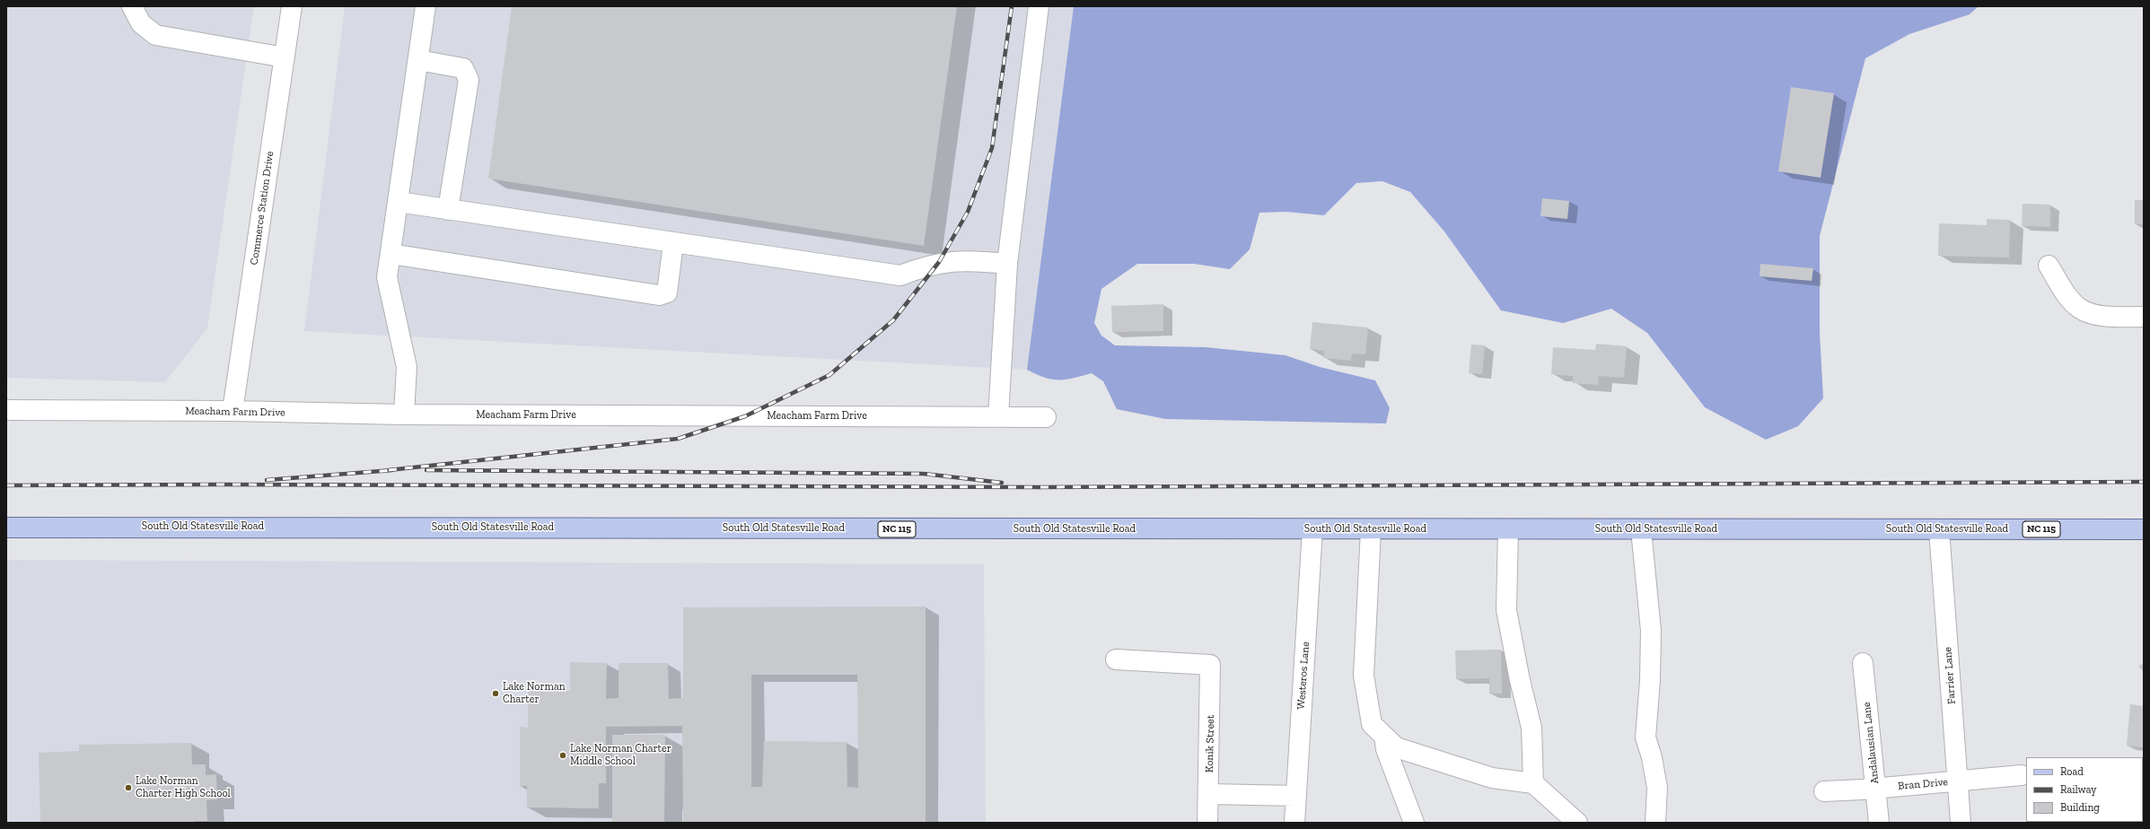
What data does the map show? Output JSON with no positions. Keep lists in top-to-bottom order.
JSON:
{
  "streets": {
    "main road": ["South Old Statesville Road", "NC 115"],
    "street": [
      "Commerce Station Drive",
      "Meacham Farm Drive",
      "Westeros Lane",
      "Farrier Lane",
      "Andalausian Lane",
      "Konik Street",
      "Bran Drive"
    ]
  },
  "crossings": [
    ["Commerce Station Drive", "Meacham Farm Drive"],
    ["South Old Statesville Road", "Westeros Lane"],
    ["South Old Statesville Road", "Farrier Lane"],
    ["Farrier Lane", "Bran Drive"],
    ["Andalausian Lane", "Bran Drive"]
  ],
  "places": ["Lake Norman Charter", "Lake Norman Charter Middle School", "Lake Norman Charter High School"],
  "legend": ["Road", "Railway", "Building"]
}
